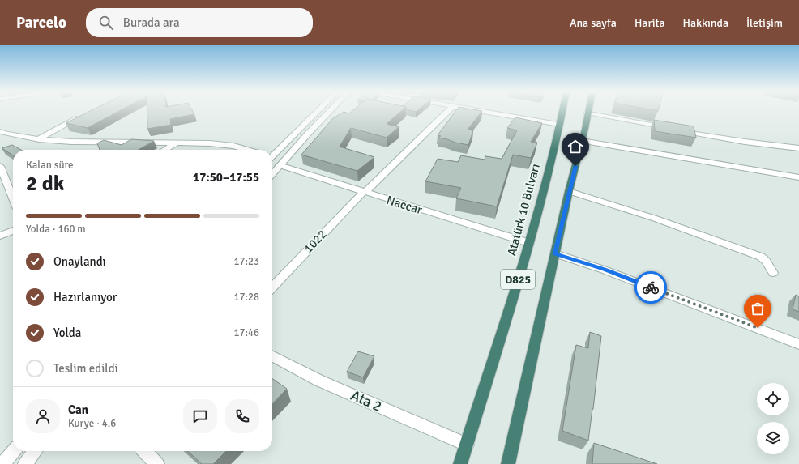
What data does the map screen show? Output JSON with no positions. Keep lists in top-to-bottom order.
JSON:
{
  "streets": {
    "highway": ["Atatürk 10 Bulvarı", "D825"],
    "street": ["Naccar", "1022", "Ata 2"]
  },
  "crossings": [
    ["Naccar", "Atatürk 10 Bulvarı"],
    ["Naccar", "1022"],
    ["Atatürk 10 Bulvarı", "Ata 2"]
  ],
  "page": {
    "header": "Parcelo",
    "search": "Burada ara",
    "nav": [
      "Ana sayfa",
      "Harita",
      "Hakkında",
      "İletişim"
    ],
    "heading": ["2 dk", "Kalan süre", "17:50–17:55"],
    "panel": ["Can", "Kurye · 4.6"],
    "bar": "Yolda · 160 m",
    "list": [
      ["Onaylandı", "17:23"],
      ["Hazırlanıyor", "17:28"],
      ["Yolda", "17:46"],
      "Teslim edildi"
    ]
  }
}
